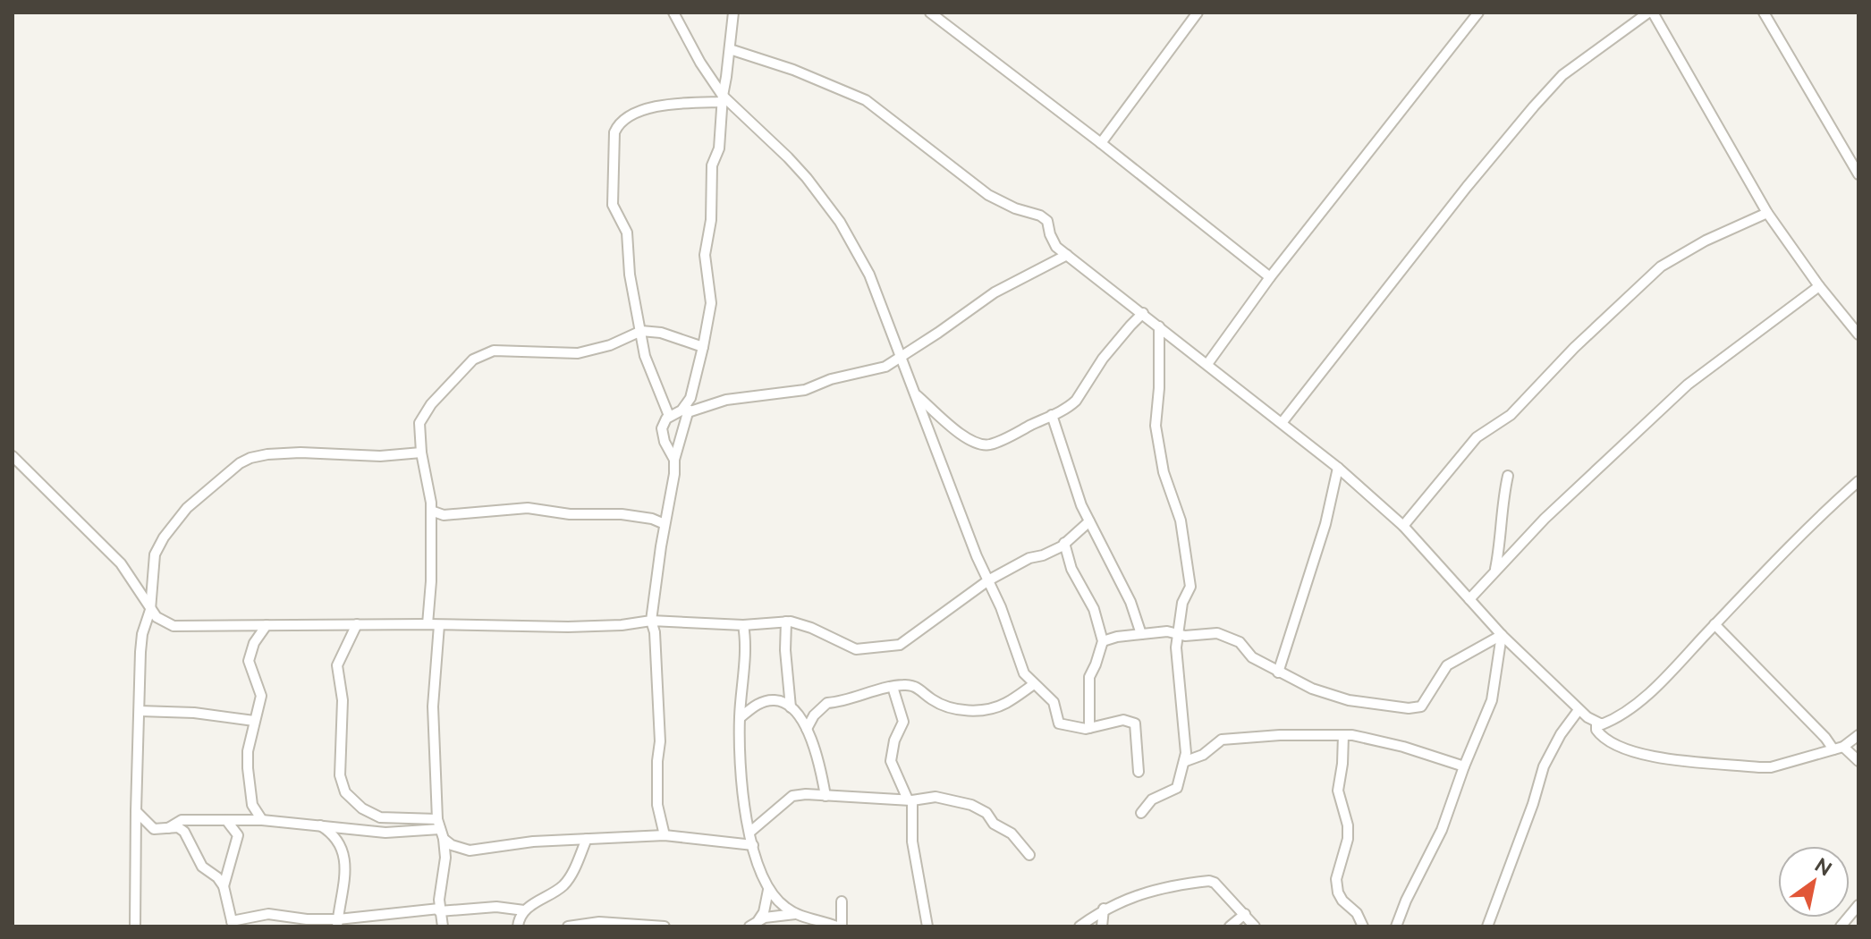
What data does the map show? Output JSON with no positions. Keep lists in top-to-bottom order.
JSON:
{
  "north": "top right"
}
